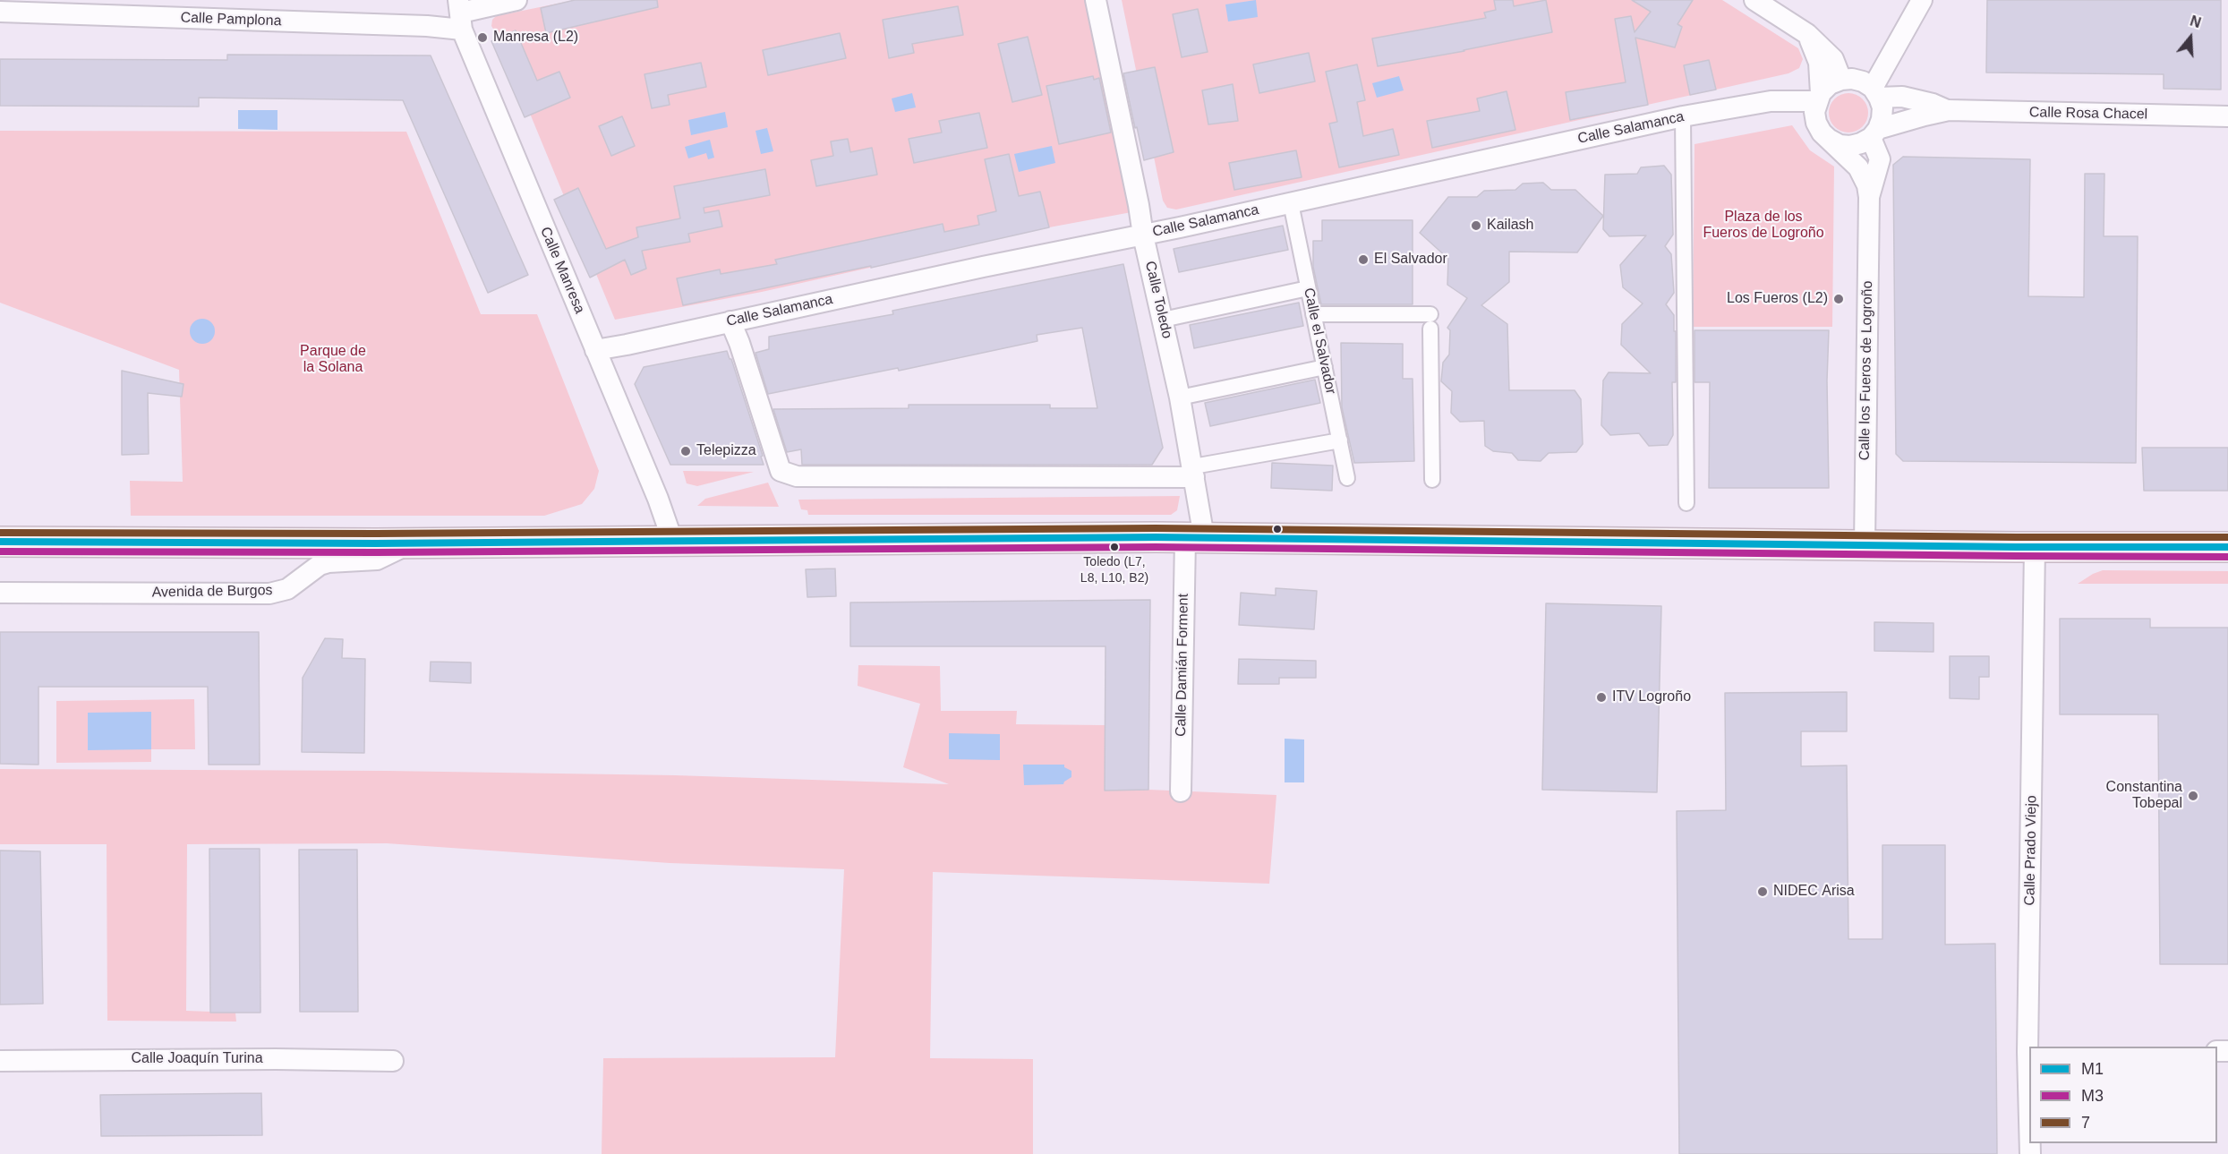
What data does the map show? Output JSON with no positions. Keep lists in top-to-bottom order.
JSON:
{
  "streets": {
    "main road": ["Avenida de Burgos"],
    "street": [
      "Calle Pamplona",
      "Calle Rosa Chacel",
      "Calle Salamanca",
      "Calle Manresa",
      "Calle Toledo",
      "Calle el Salvador",
      "Calle los Fueros de Logroño",
      "Calle Damián Forment",
      "Calle Prado Viejo",
      "Calle Joaquín Turina"
    ]
  },
  "crossings": [
    ["Calle Pamplona", "Calle Manresa"],
    ["Calle Rosa Chacel", "Calle Salamanca"],
    ["Calle Rosa Chacel", "Calle los Fueros de Logroño"],
    ["Calle Salamanca", "Calle Manresa"],
    ["Calle Salamanca", "Calle Toledo"],
    ["Calle Salamanca", "Calle el Salvador"],
    ["Calle Salamanca", "Calle los Fueros de Logroño"],
    ["Calle Manresa", "Avenida de Burgos"],
    ["Calle Toledo", "Avenida de Burgos"],
    ["Calle Toledo", "Calle Damián Forment"],
    ["Calle los Fueros de Logroño", "Avenida de Burgos"],
    ["Avenida de Burgos", "Calle Damián Forment"],
    ["Avenida de Burgos", "Calle Prado Viejo"]
  ],
  "parks": ["Plaza de los Fueros de Logroño", "Parque de la Solana"],
  "places": [
    "Manresa (L2)",
    "Kailash",
    "El Salvador",
    "Los Fueros (L2)",
    "Telepizza",
    "Toledo (L7, L8, L10, B2)",
    "ITV Logroño",
    "Constantina Tobepal",
    "NIDEC Arisa"
  ],
  "lines": ["transit line 7", "transit line M1", "transit line M3"],
  "legend": ["M1", "M3", "7"],
  "north": "top"
}
